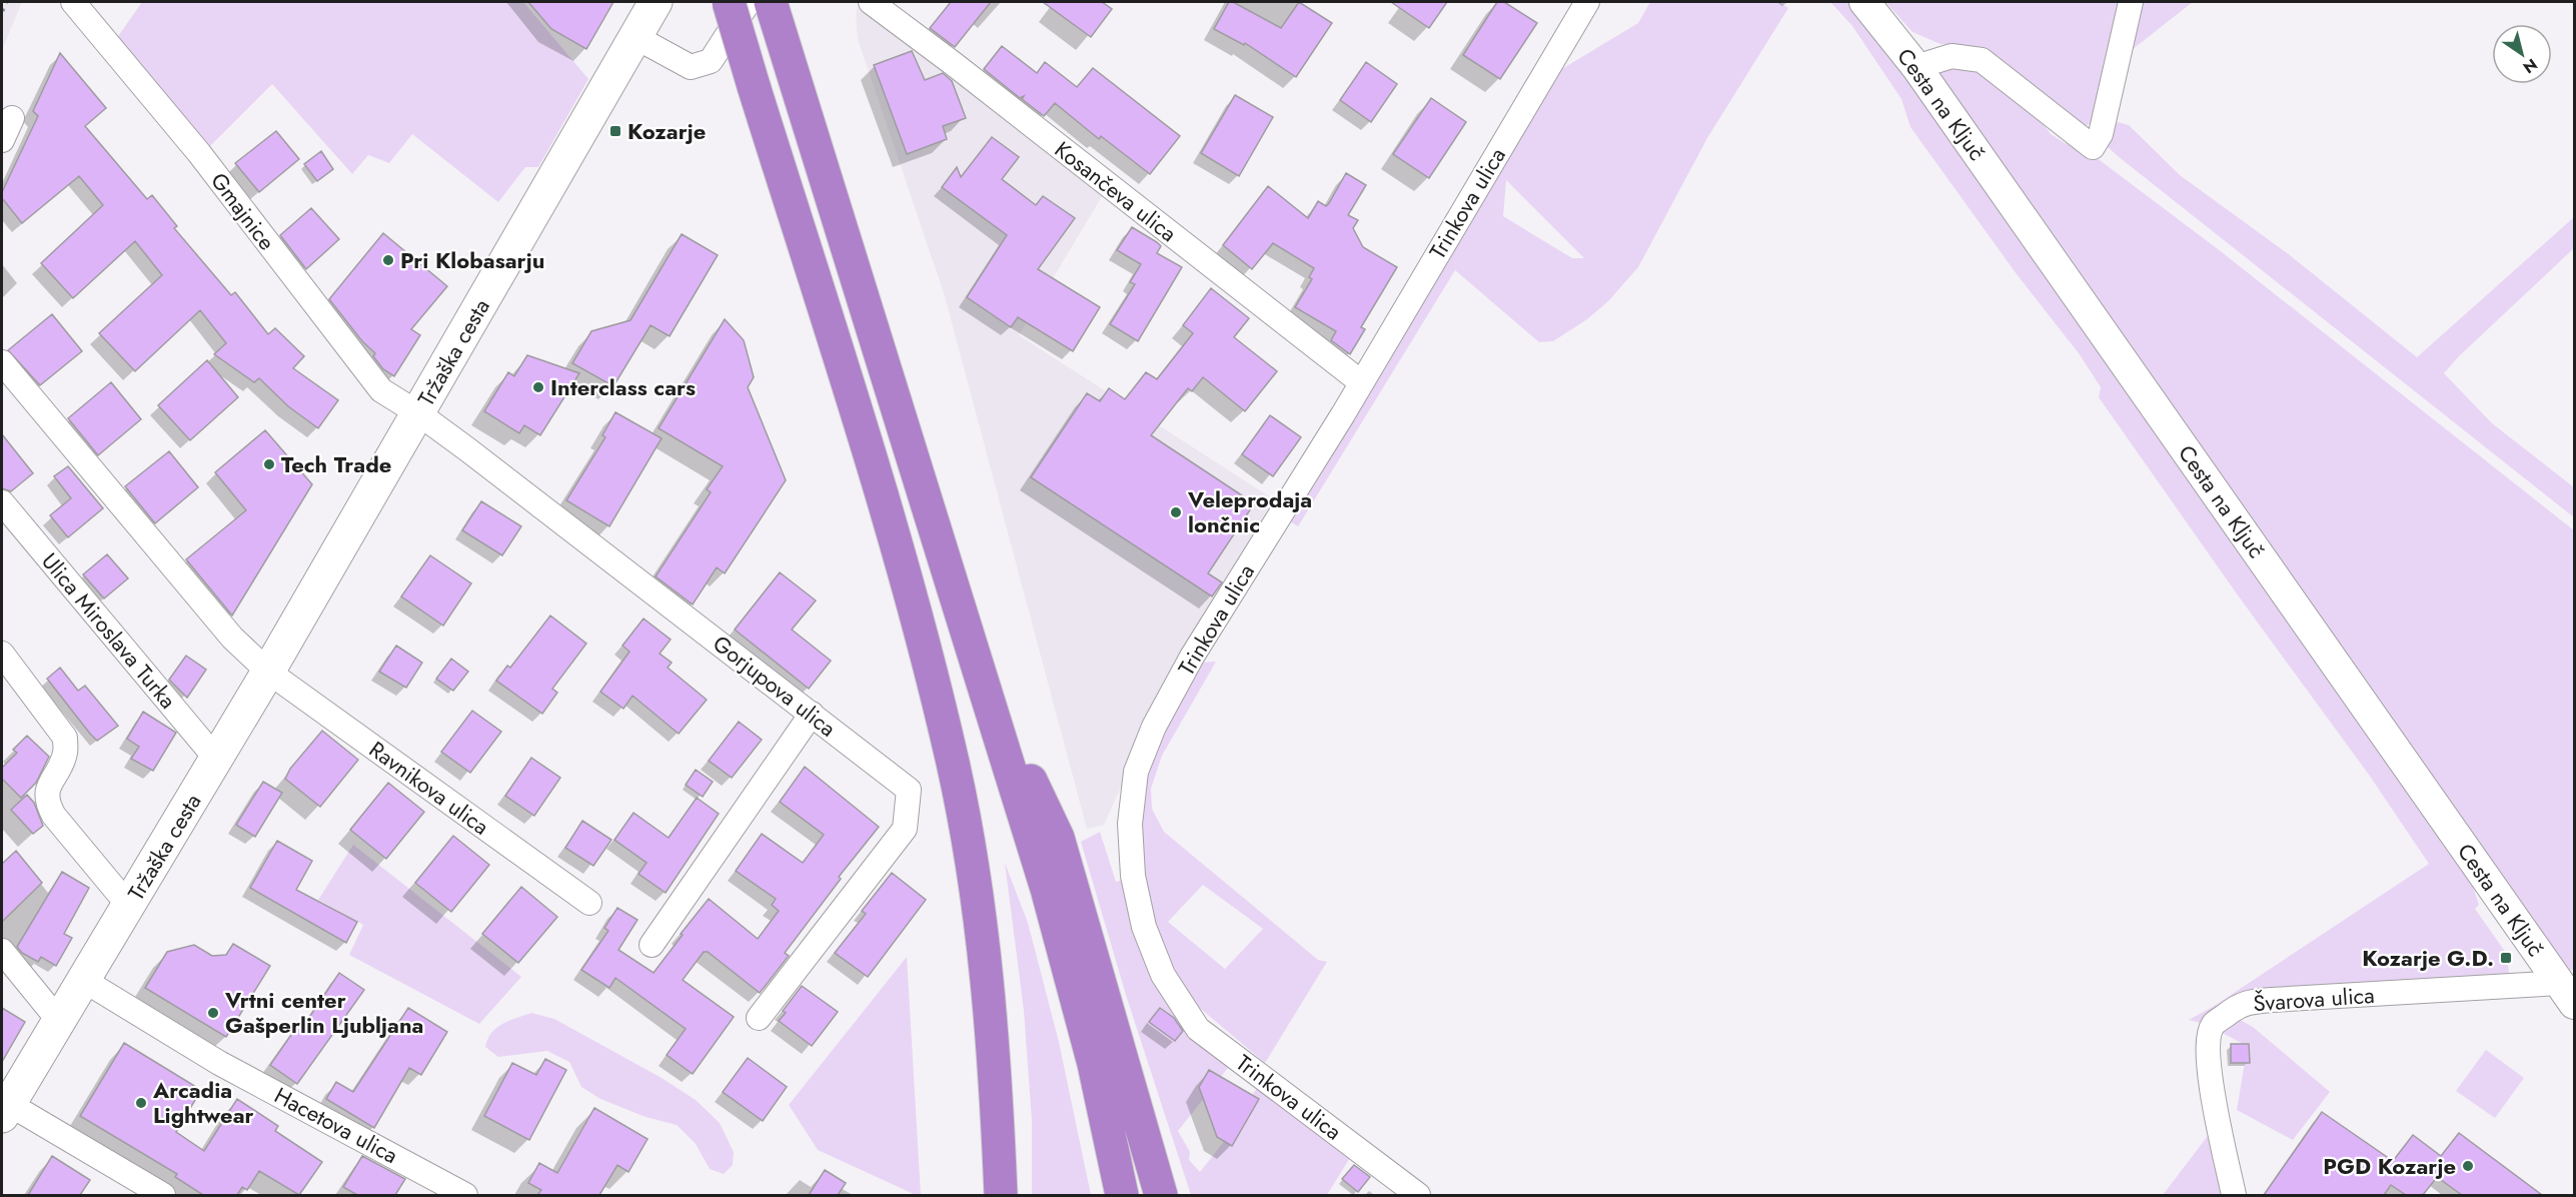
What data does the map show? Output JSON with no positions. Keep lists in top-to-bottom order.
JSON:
{
  "streets": {
    "main road": ["Tržaška cesta"],
    "street": [
      "Cesta na Ključ",
      "Kosančeva ulica",
      "Trinkova ulica",
      "Gmajnice",
      "Ulica Miroslava Turka",
      "Gorjupova ulica",
      "Ravnikova ulica",
      "Švarova ulica",
      "Hacetova ulica"
    ]
  },
  "crossings": [
    ["Cesta na Ključ", "Švarova ulica"],
    ["Kosančeva ulica", "Trinkova ulica"],
    ["Gmajnice", "Tržaška cesta"],
    ["Gmajnice", "Gorjupova ulica"],
    ["Tržaška cesta", "Ulica Miroslava Turka"],
    ["Tržaška cesta", "Gorjupova ulica"],
    ["Tržaška cesta", "Ravnikova ulica"],
    ["Tržaška cesta", "Hacetova ulica"]
  ],
  "places": {
    "transit": ["Kozarje", "Kozarje G.D."],
    "other": [
      "Pri Klobasarju",
      "Interclass cars",
      "Tech Trade",
      "Veleprodaja lončnic",
      "Vrtni center Gašperlin Ljubljana",
      "Arcadia Lightwear",
      "PGD Kozarje"
    ]
  },
  "north": "bottom right"
}
